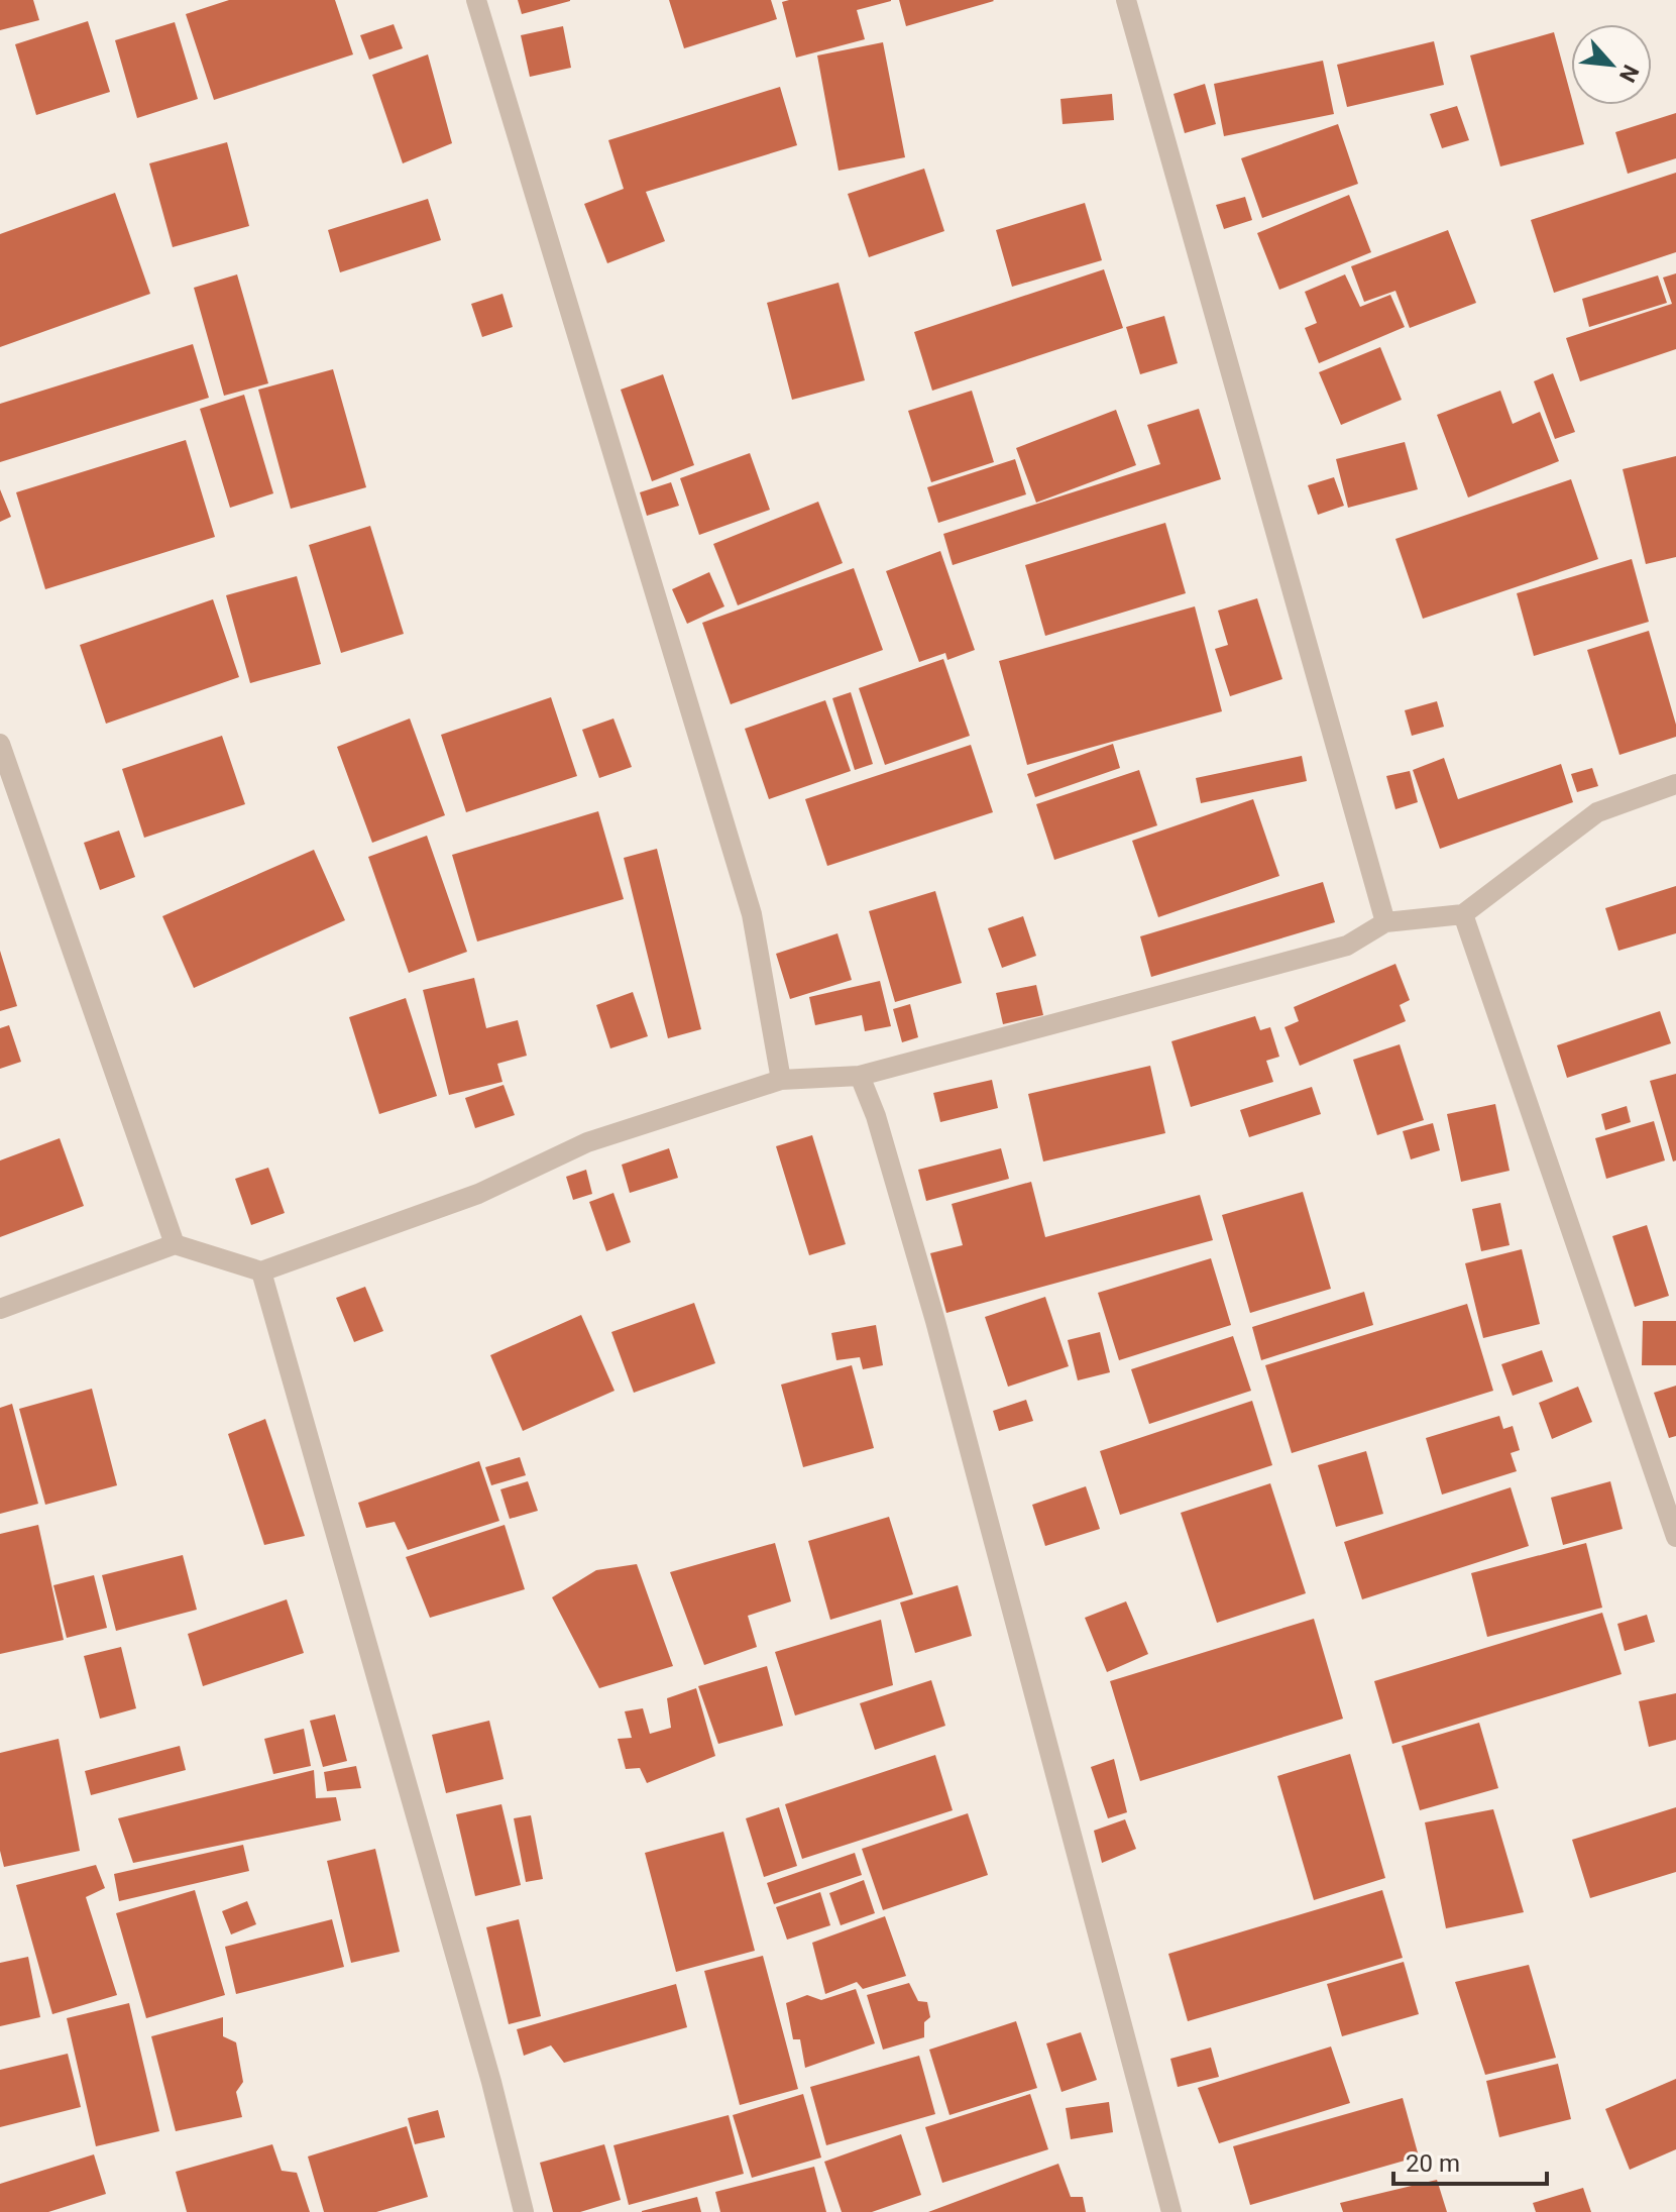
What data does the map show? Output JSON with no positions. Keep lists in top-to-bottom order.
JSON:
{
  "scale_bar": "20 m",
  "north": "bottom right"
}
